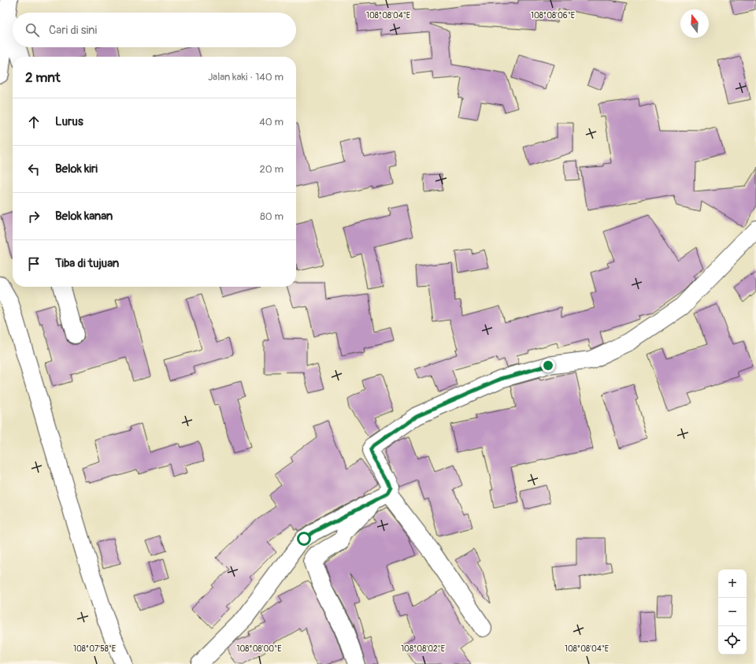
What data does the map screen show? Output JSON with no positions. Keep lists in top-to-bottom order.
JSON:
{
  "north": "top",
  "page": {
    "search": "Cari di sini",
    "heading": ["2 mnt", "Jalan kaki · 140 m"],
    "list": [
      ["Lurus", "40 m"],
      ["Belok kiri", "20 m"],
      ["Belok kanan", "80 m"],
      "Tiba di tujuan"
    ],
    "map_buttons": ["+", "−"]
  },
  "coordinates": [
    "108°08'04\"E",
    "108°08'06\"E",
    "108°07'58\"E",
    "108°08'00\"E",
    "108°08'02\"E"
  ]
}
